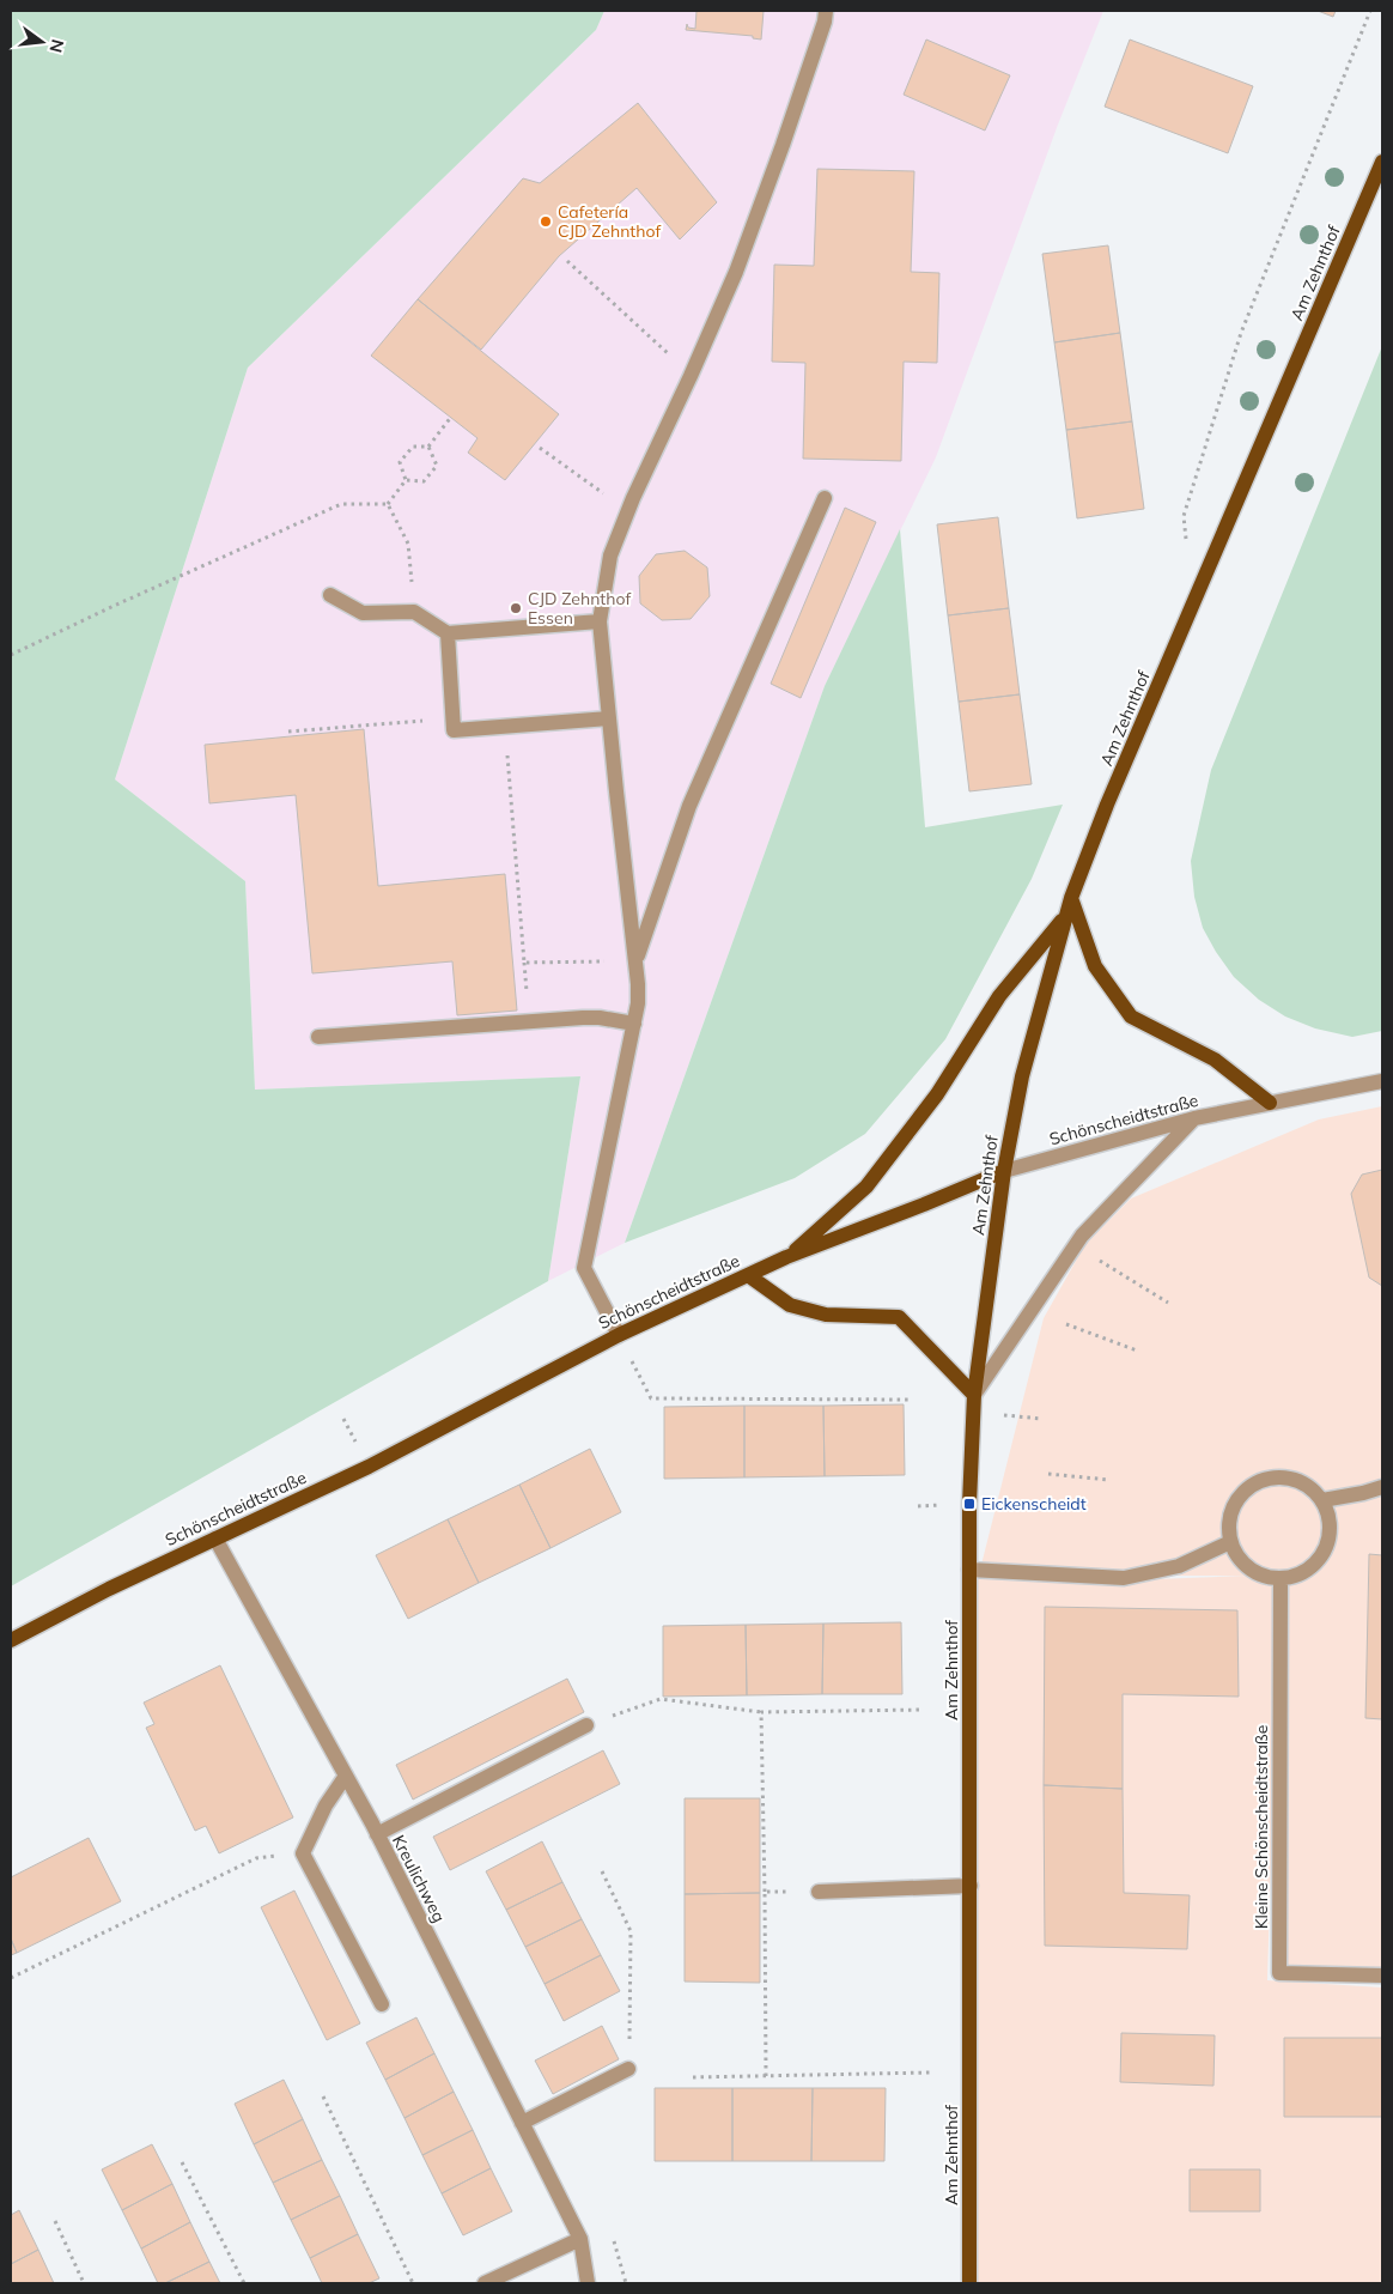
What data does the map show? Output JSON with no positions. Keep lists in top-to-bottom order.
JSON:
{
  "streets": {
    "main road": ["Am Zehnthof", "Schönscheidtstraße"],
    "street": ["Kleine Schönscheidtstraße", "Kreulichweg"]
  },
  "crossings": [
    ["Am Zehnthof", "Schönscheidtstraße"],
    ["Schönscheidtstraße", "Kreulichweg"]
  ],
  "places": {
    "other": ["Cafetería CJD Zehnthof", "CJD Zehnthof Essen"],
    "transit": ["Eickenscheidt"]
  },
  "north": "right"
}
